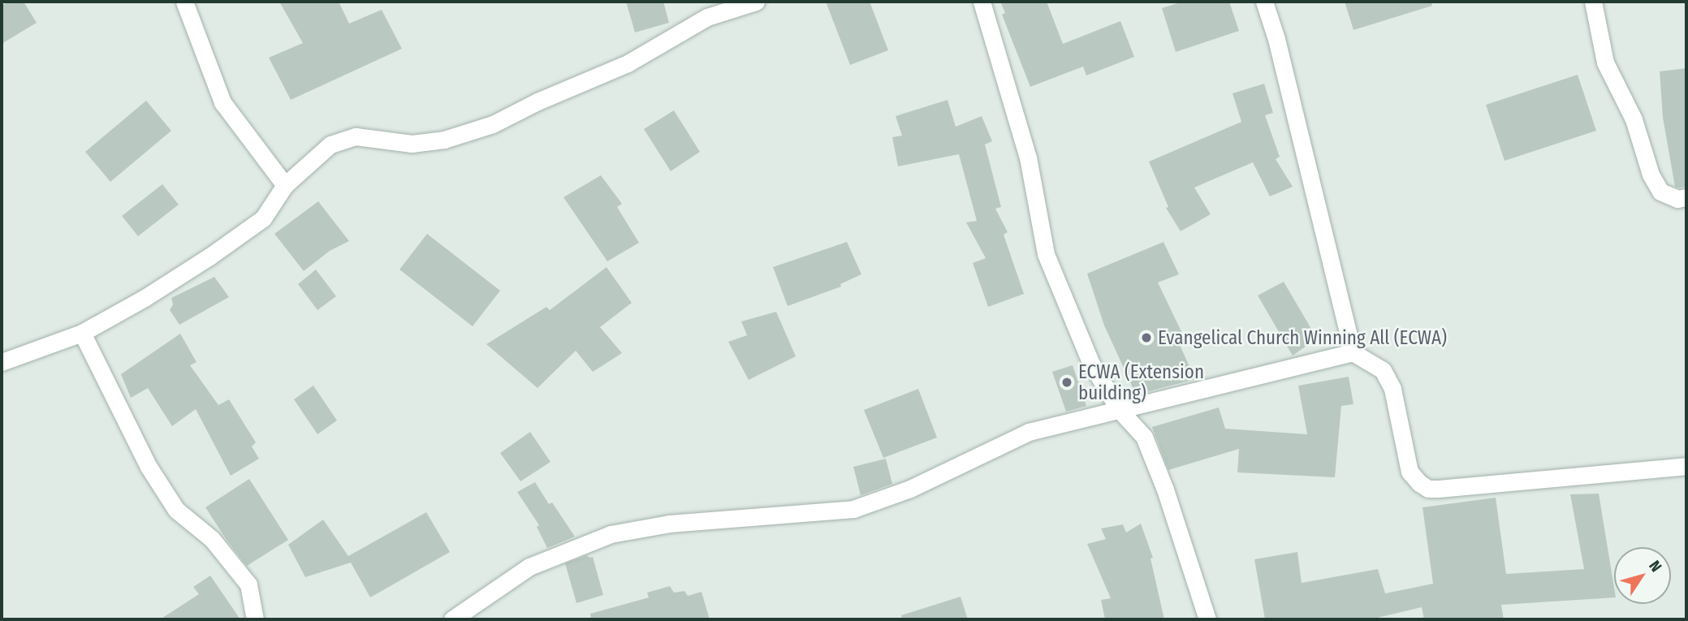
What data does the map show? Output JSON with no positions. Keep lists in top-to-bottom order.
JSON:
{
  "places": ["Evangelical Church Winning All (ECWA)", "ECWA (Extension building)"],
  "north": "top right"
}
